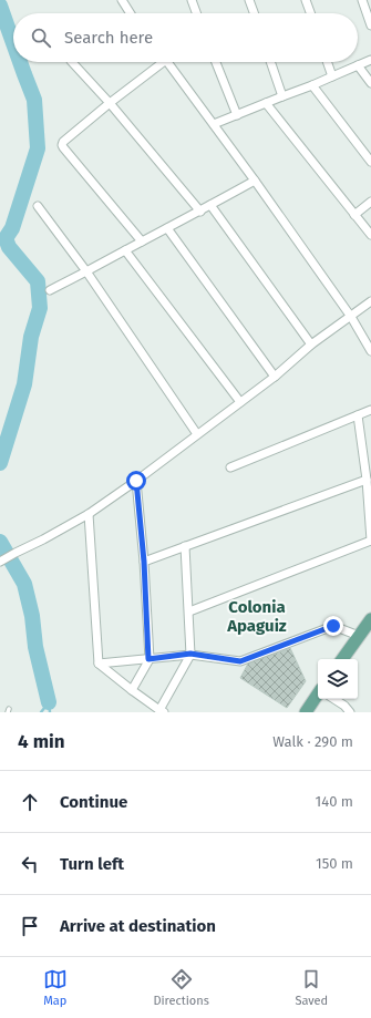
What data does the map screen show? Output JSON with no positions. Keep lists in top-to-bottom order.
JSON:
{
  "districts": ["Colonia Apaguiz"],
  "page": {
    "search": "Search here",
    "heading": ["4 min", "Walk · 290 m"],
    "list": [
      ["Continue", "140 m"],
      ["Turn left", "150 m"],
      "Arrive at destination"
    ],
    "nav": ["Map", "Directions", "Saved"]
  }
}
